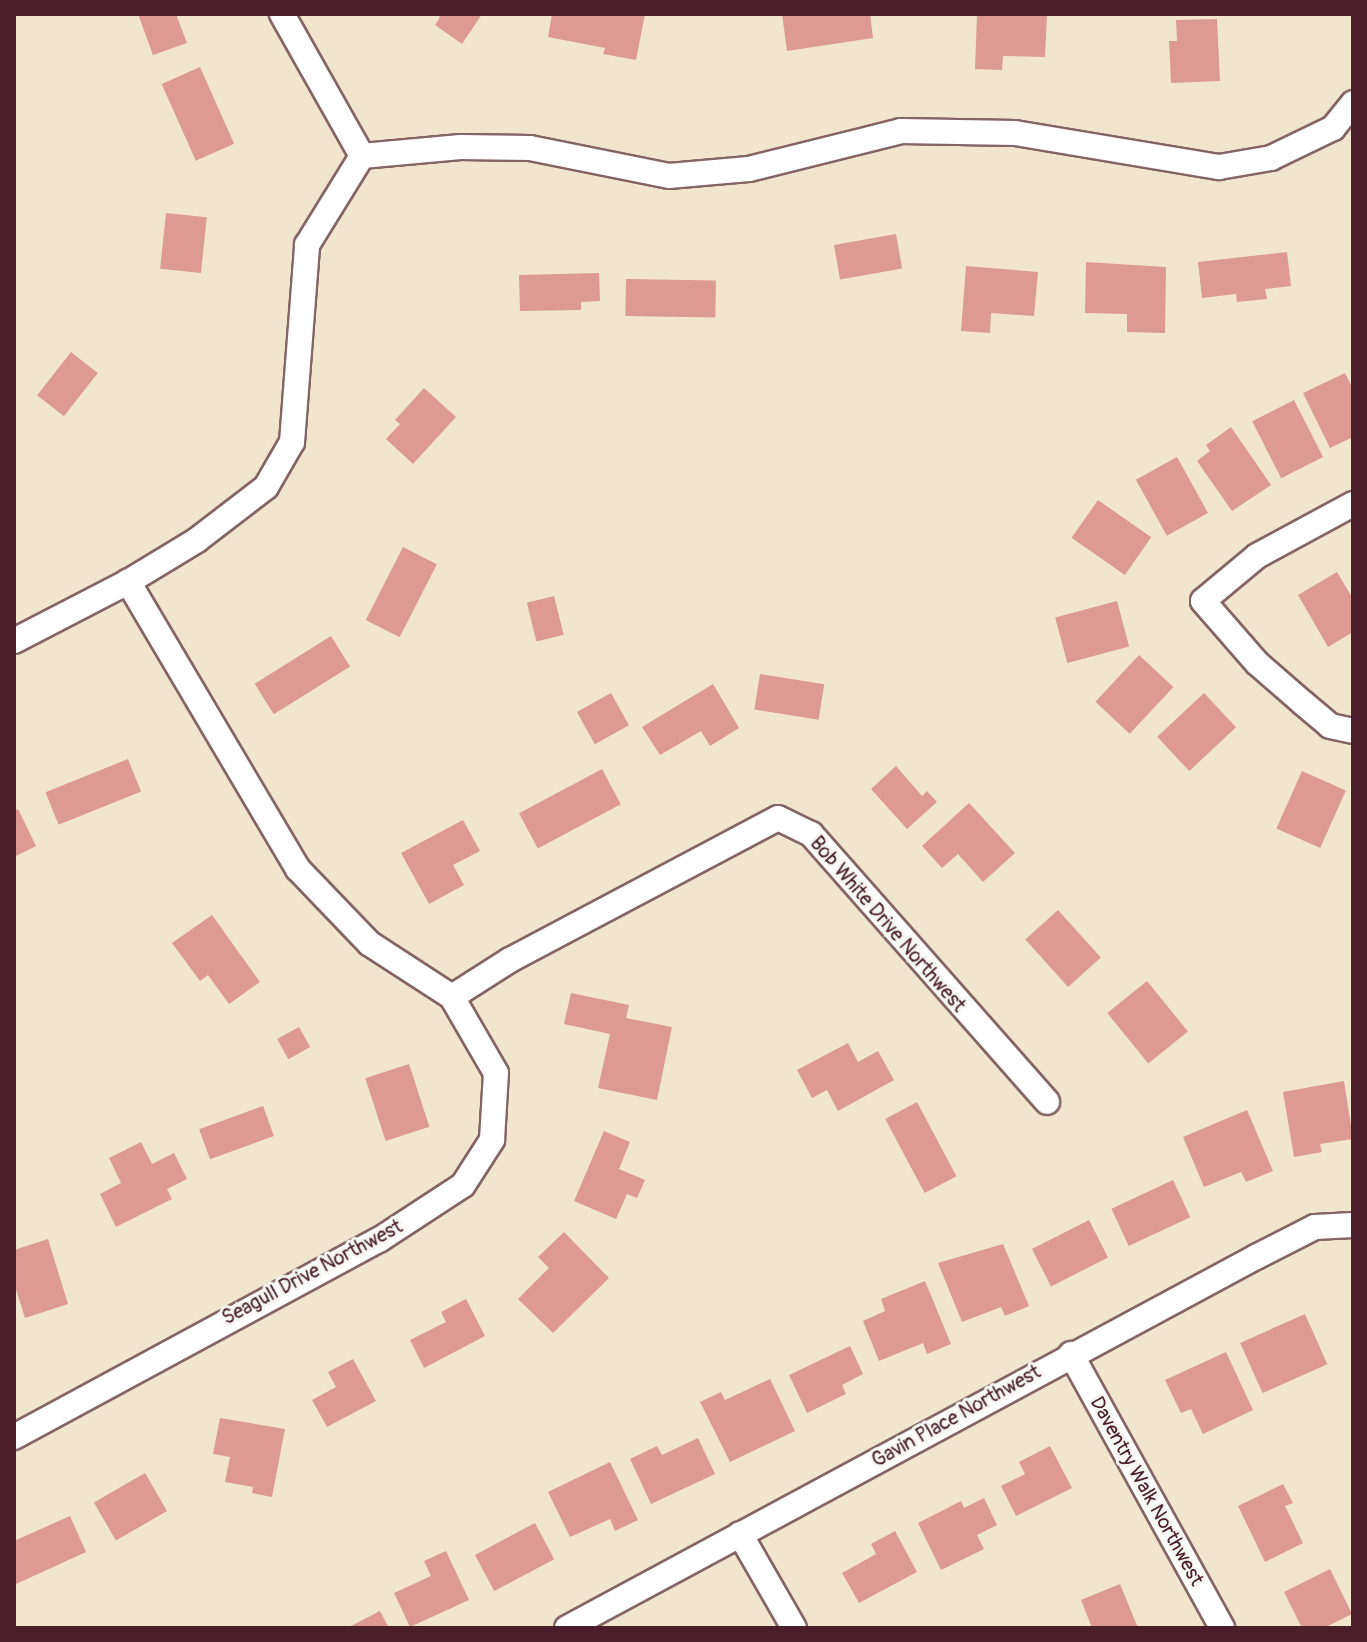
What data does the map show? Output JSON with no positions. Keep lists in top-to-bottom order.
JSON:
{
  "streets": {
    "street": [
      "Bob White Drive Northwest",
      "Seagull Drive Northwest",
      "Gavin Place Northwest",
      "Daventry Walk Northwest"
    ]
  },
  "crossings": [
    ["Bob White Drive Northwest", "Seagull Drive Northwest"],
    ["Gavin Place Northwest", "Daventry Walk Northwest"]
  ]
}
